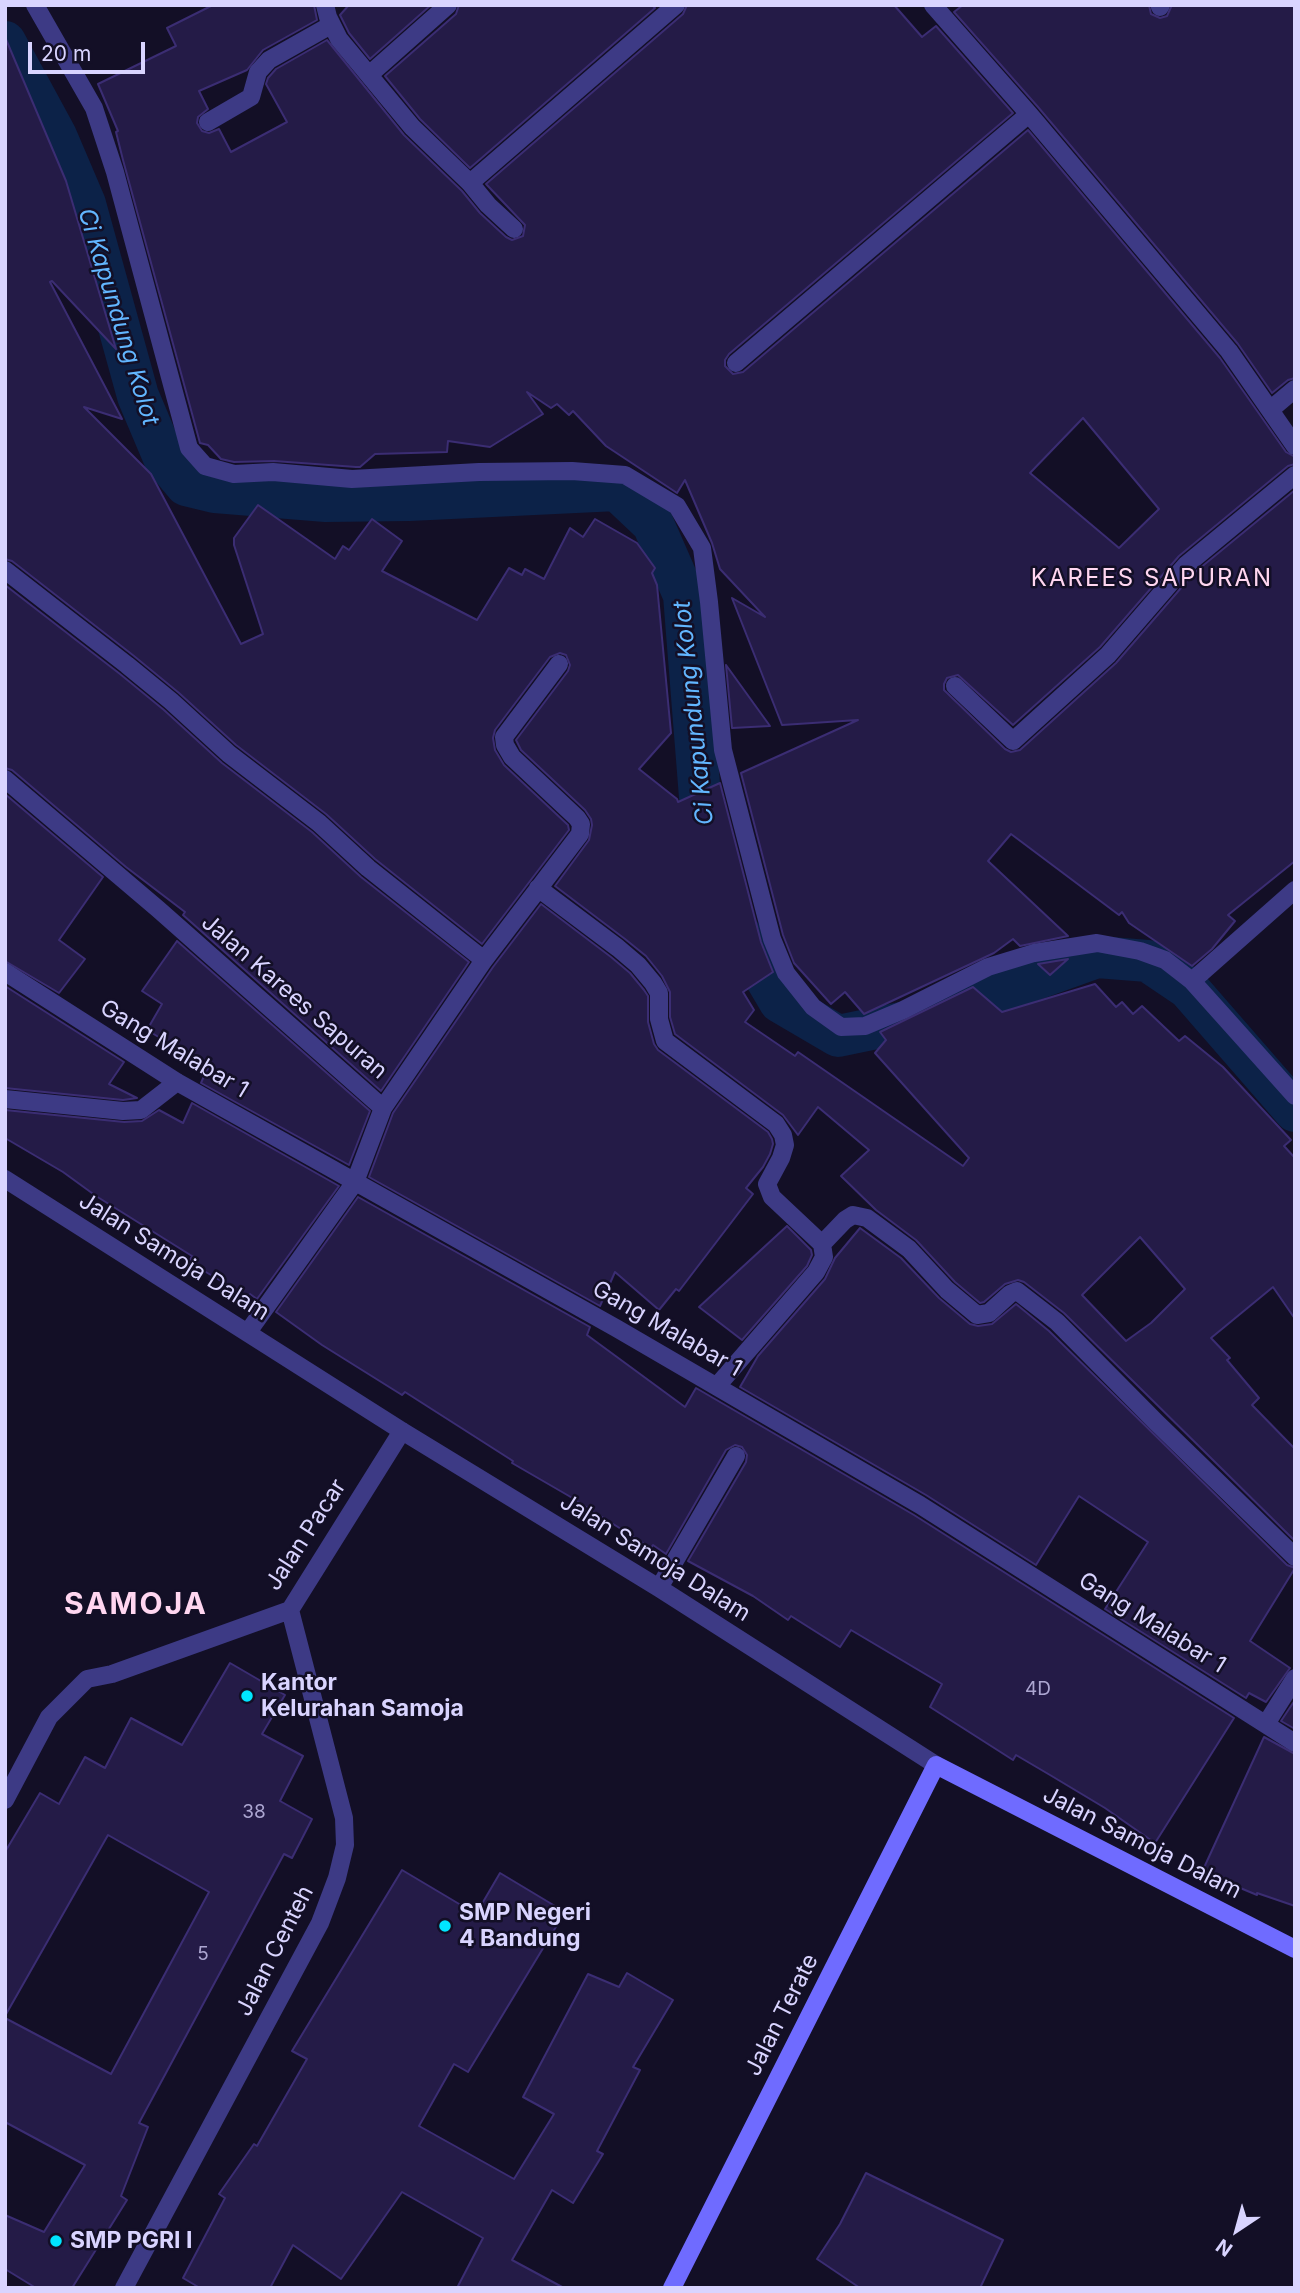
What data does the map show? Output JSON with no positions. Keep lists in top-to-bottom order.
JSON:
{
  "streets": {
    "street": [
      "Jalan Karees Sapuran",
      "Gang Malabar 1",
      "Jalan Samoja Dalam",
      "Jalan Pacar",
      "Jalan Centeh",
      "Jalan Terate"
    ]
  },
  "crossings": [
    ["Jalan Karees Sapuran", "Gang Malabar 1"],
    ["Jalan Karees Sapuran", "Jalan Samoja Dalam"],
    ["Jalan Samoja Dalam", "Jalan Pacar"],
    ["Jalan Samoja Dalam", "Jalan Terate"],
    ["Jalan Pacar", "Jalan Centeh"]
  ],
  "districts": ["KAREES SAPURAN", "SAMOJA"],
  "water": ["Ci Kapundung Kolot"],
  "places": ["Kantor Kelurahan Samoja", "SMP Negeri 4 Bandung", "SMP PGRI I"],
  "house_numbers": ["4D", "38", "5"],
  "scale_bar": "20 m",
  "north": "bottom left"
}
